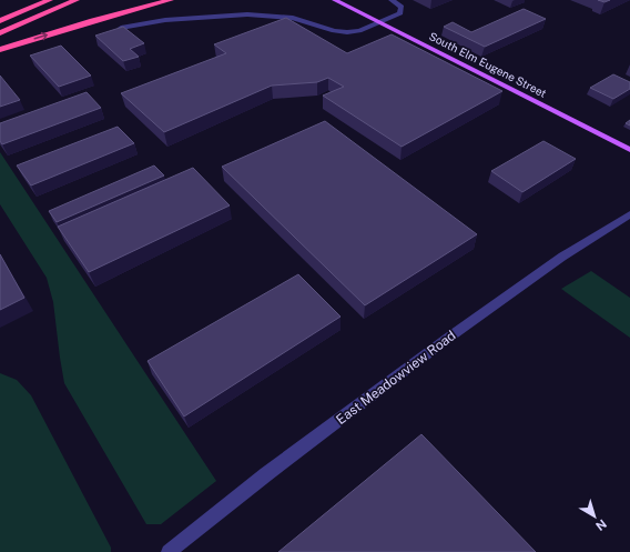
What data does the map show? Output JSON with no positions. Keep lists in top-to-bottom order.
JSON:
{
  "streets": {
    "main road": ["South Elm Eugene Street"],
    "street": ["East Meadowview Road"]
  },
  "north": "bottom right"
}
